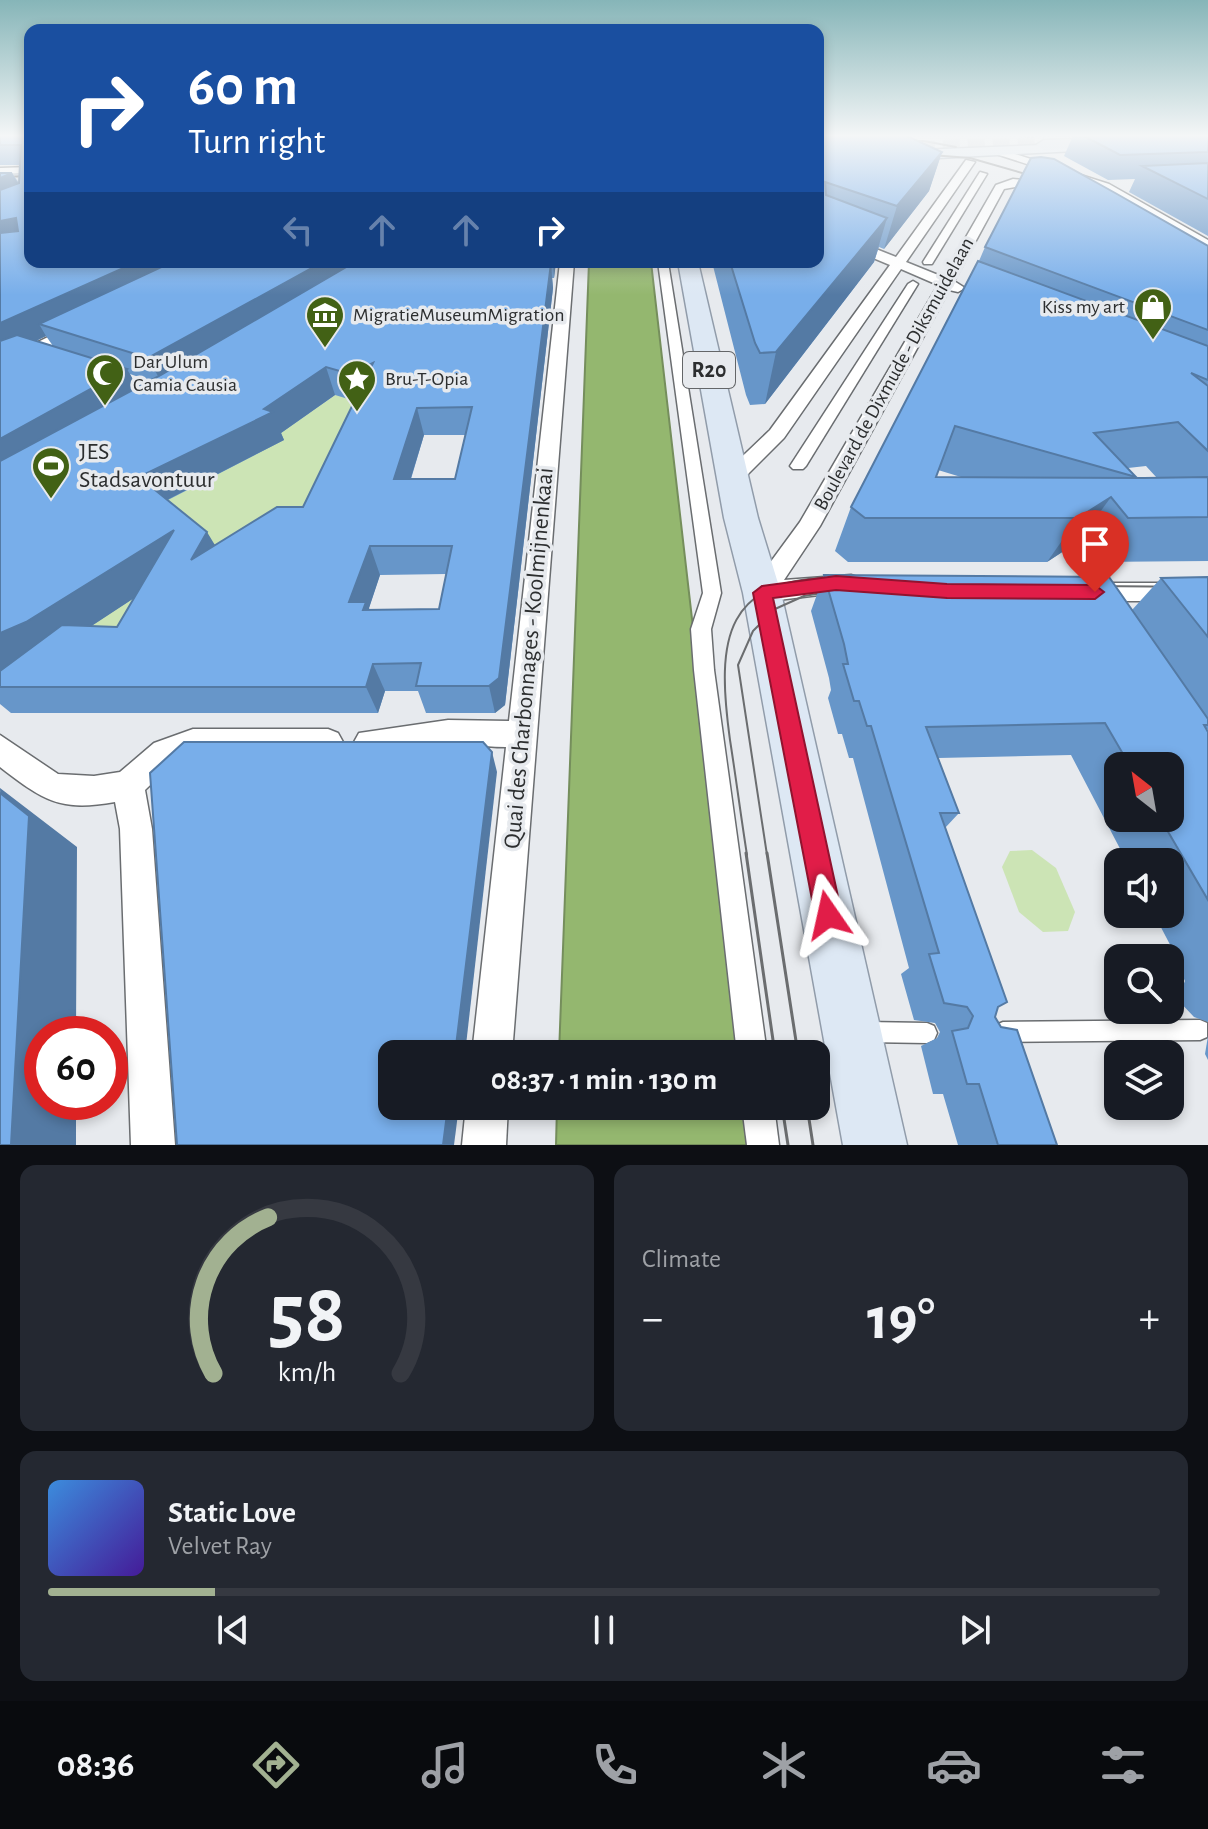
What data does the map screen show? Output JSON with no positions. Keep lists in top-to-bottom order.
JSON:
{
  "streets": {
    "main road": ["R20"],
    "street": ["Boulevard de Dixmude - Diksmuidelaan", "Quai des Charbonnages - Koolmijnenkaai"]
  },
  "crossings": [
    ["R20", "Boulevard de Dixmude - Diksmuidelaan"]
  ],
  "places": {
    "shop": ["Kiss my art"],
    "museum": ["MigratieMuseumMigration"],
    "mosque": ["Dar Ulum Camia Causia"],
    "place": ["Bru-T-Opia"],
    "sports": ["JES Stadsavontuur"]
  },
  "north": "top left",
  "page": {
    "turn": ["60 m", "Turn right"],
    "limit": "60",
    "trip": "08:37 · 1 min · 130 m",
    "tile": "Climate",
    "heat": ["−", "19°", "+"],
    "song": ["Static Love", "Velvet Ray"],
    "tabs": "08:36",
    "gauge": ["58", "km/h"]
  }
}
